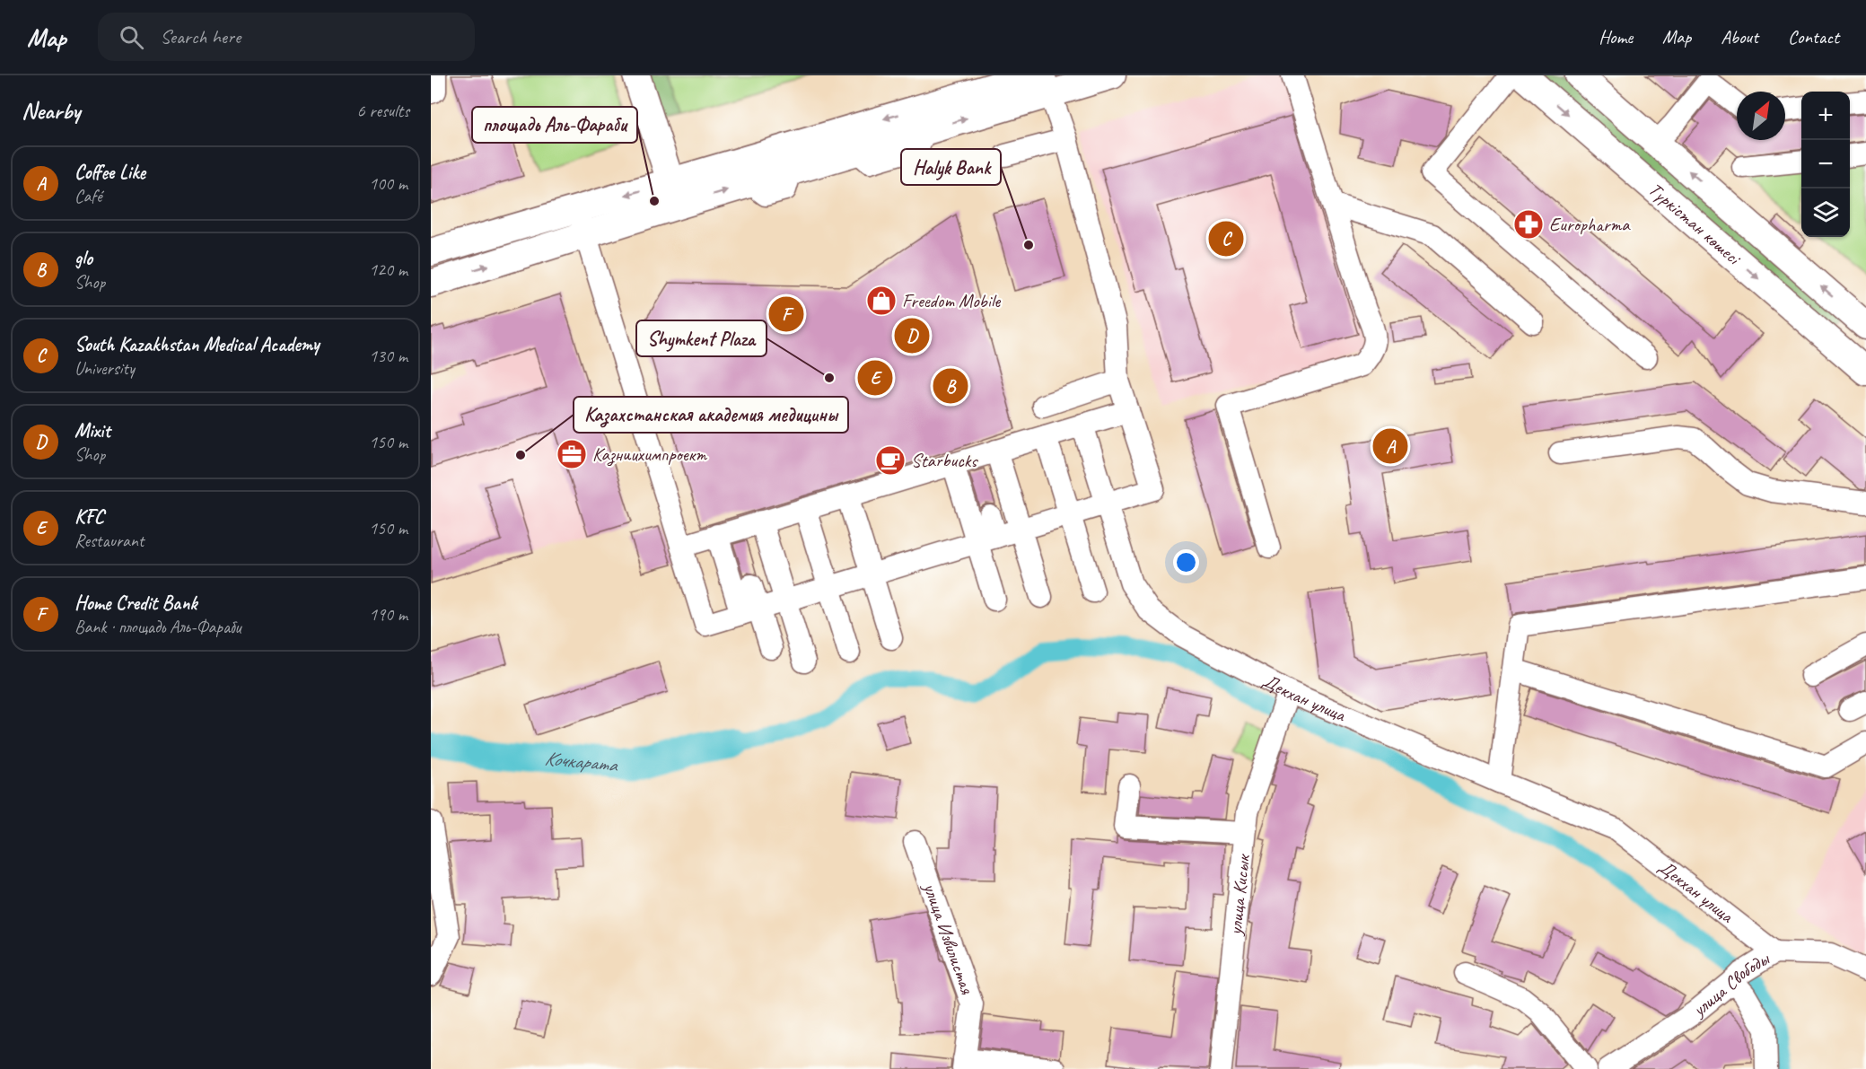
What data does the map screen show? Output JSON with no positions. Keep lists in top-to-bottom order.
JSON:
{
  "streets": {
    "main road": ["Түркістан көшесі"],
    "street": [
      "Декхан улица",
      "улица Кисык",
      "улица Извилистая",
      "улица Свободы"
    ]
  },
  "crossings": [
    ["Декхан улица", "улица Кисык"],
    ["Декхан улица", "улица Свободы"]
  ],
  "water": ["Кочкарата"],
  "places": {
    "other": [
      "площадь Аль-Фараби",
      "Halyk Bank",
      "Shymkent Plaza",
      "Казахстанская академия медицины"
    ],
    "pharmacy": ["Europharma"],
    "shop": ["Freedom Mobile"],
    "office": ["Казниихимпроект"],
    "cafe": ["Starbucks"]
  },
  "north": "top right",
  "page": {
    "header": "Map",
    "search": "Search here",
    "nav": [
      "Home",
      "Map",
      "About",
      "Contact"
    ],
    "heading": ["Nearby", "6 results"],
    "map_buttons": ["+", "−"],
    "list": [
      {
        "mark": "A",
        "name": "Coffee Like",
        "note": "Café",
        "value": "100 m"
      },
      {
        "mark": "B",
        "name": "glo",
        "note": "Shop",
        "value": "120 m"
      },
      {
        "mark": "C",
        "name": "South Kazakhstan Medical Academy",
        "note": "University",
        "value": "130 m"
      },
      {
        "mark": "D",
        "name": "Mixit",
        "note": "Shop",
        "value": "150 m"
      },
      {
        "mark": "E",
        "name": "KFC",
        "note": "Restaurant",
        "value": "150 m"
      },
      {
        "mark": "F",
        "name": "Home Credit Bank",
        "note": "Bank · площадь Аль-Фараби",
        "value": "190 m"
      }
    ],
    "pins": [
      "C",
      "F",
      "D",
      "E",
      "B",
      "A"
    ]
  }
}
